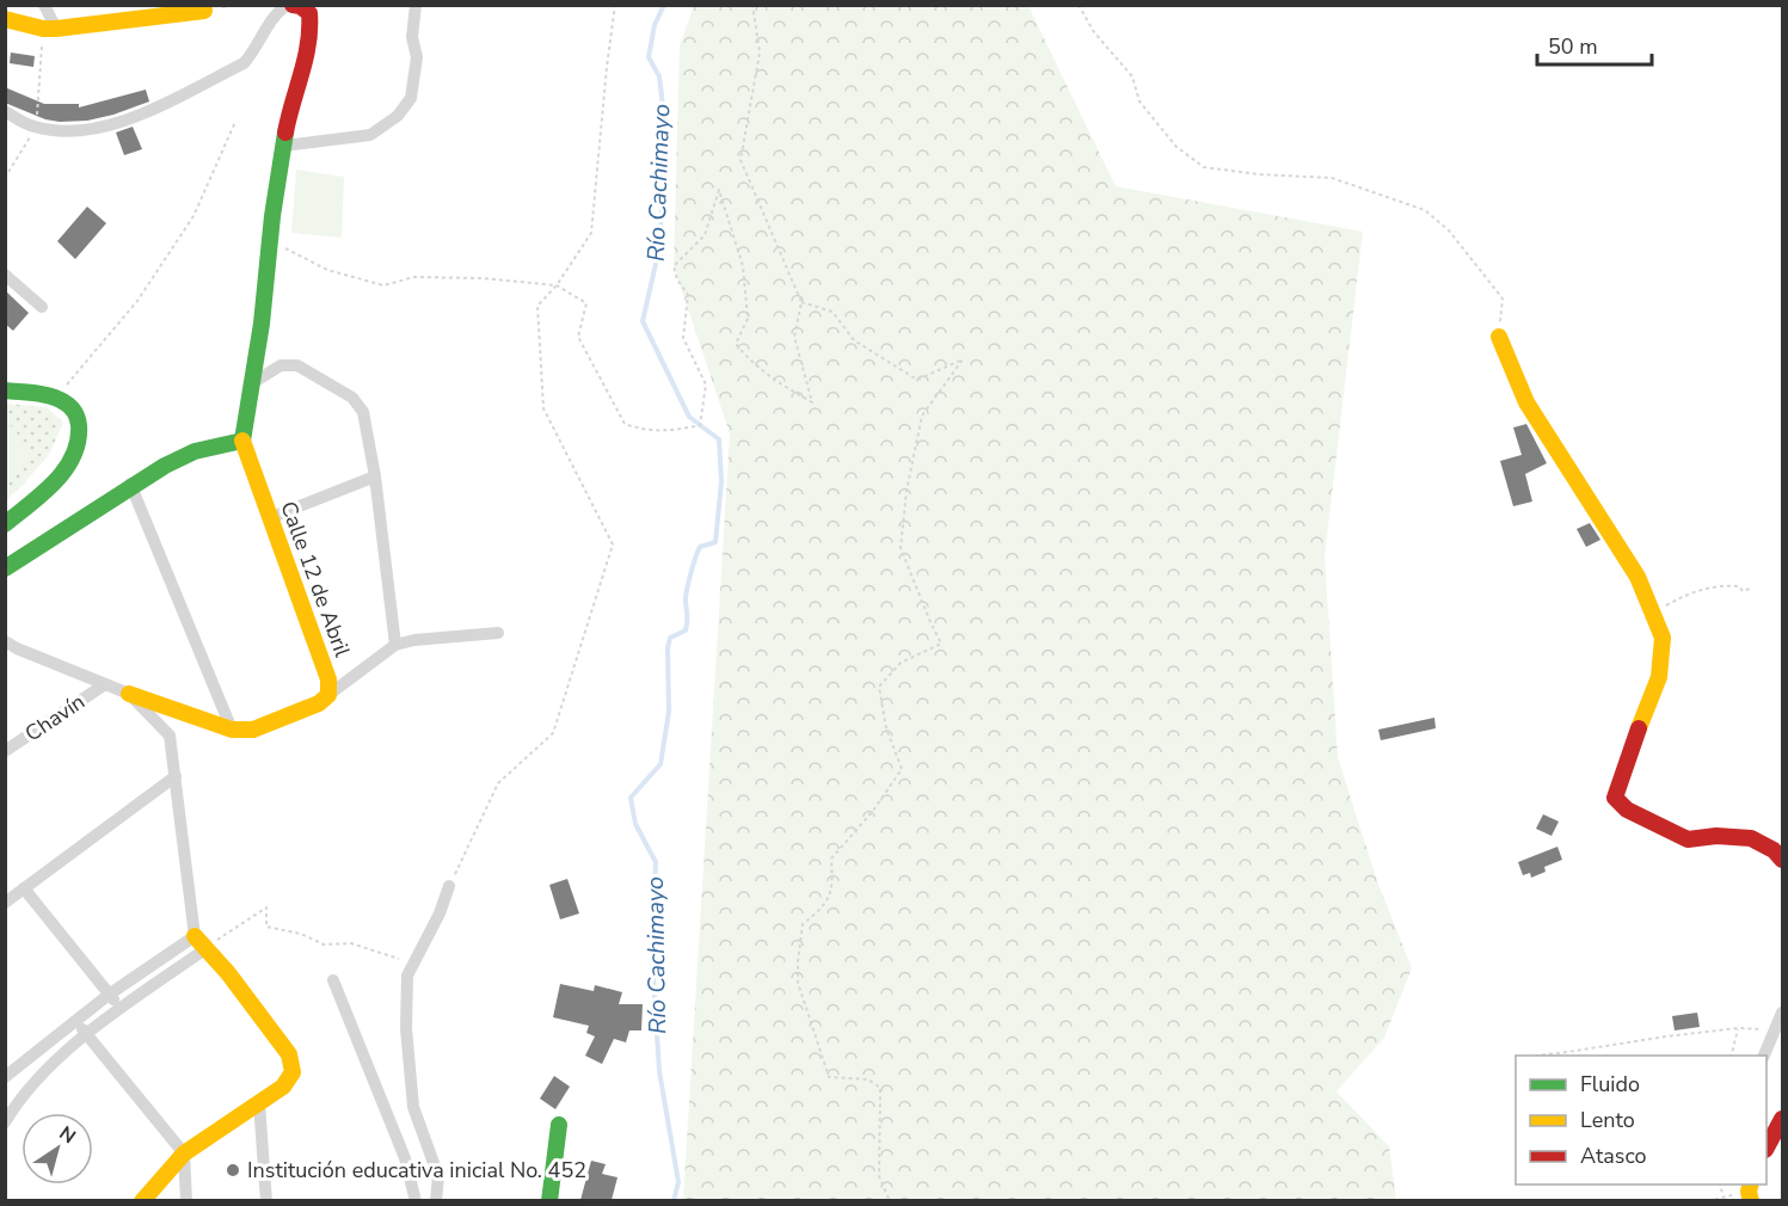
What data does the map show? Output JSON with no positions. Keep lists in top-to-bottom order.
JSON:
{
  "streets": {
    "street": ["Calle 12 de Abril", "Chavín"]
  },
  "water": ["Río Cachimayo"],
  "places": ["Institución educativa inicial No. 452"],
  "legend": ["Fluido", "Lento", "Atasco"],
  "scale_bar": "50 m",
  "north": "top right"
}
